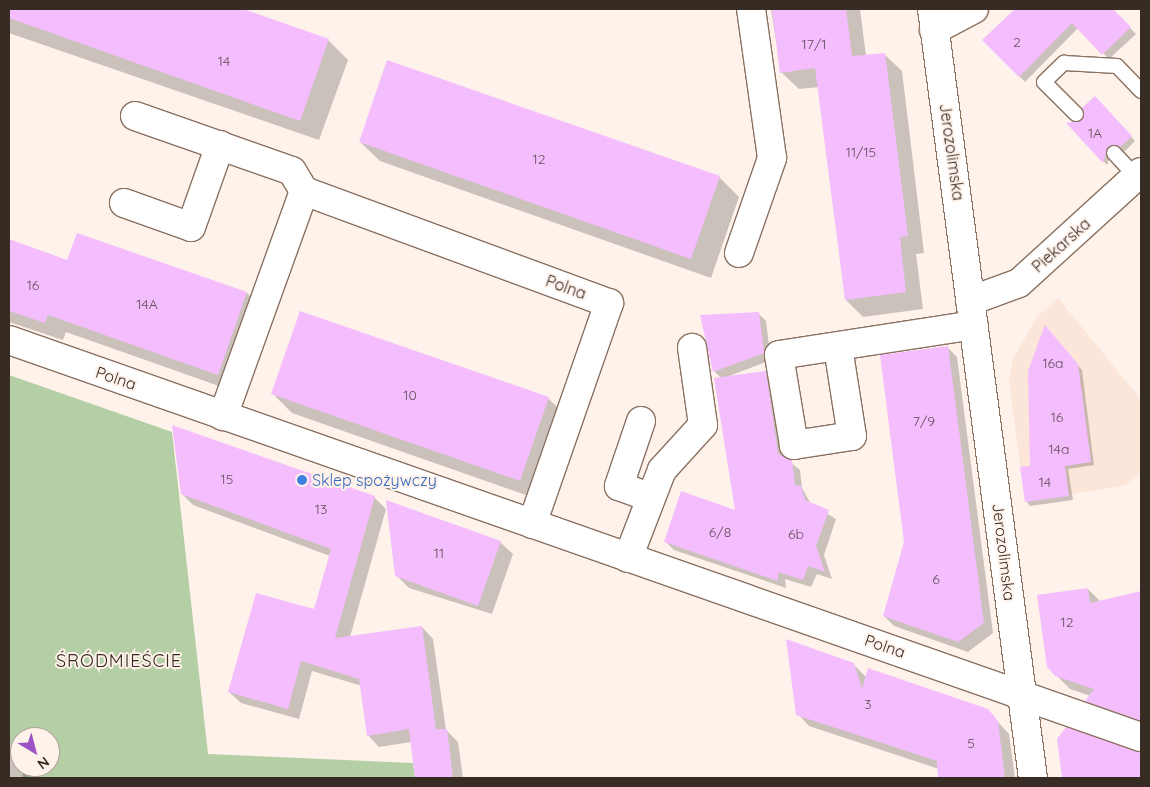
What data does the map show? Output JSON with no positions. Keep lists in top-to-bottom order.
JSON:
{
  "streets": {
    "street": ["Jerozolimska", "Piekarska", "Polna"]
  },
  "crossings": [
    ["Jerozolimska", "Piekarska"],
    ["Jerozolimska", "Polna"]
  ],
  "districts": ["ŚRÓDMIEŚCIE"],
  "places": ["Sklep spożywczy"],
  "house_numbers": [
    "2",
    "17/1",
    "14",
    "1A",
    "11/15",
    "12",
    "16",
    "14A",
    "16a",
    "10",
    "16",
    "7/9",
    "14a",
    "15",
    "14",
    "13",
    "6/8",
    "6b",
    "11",
    "6",
    "12",
    "3",
    "5"
  ],
  "north": "bottom right"
}
